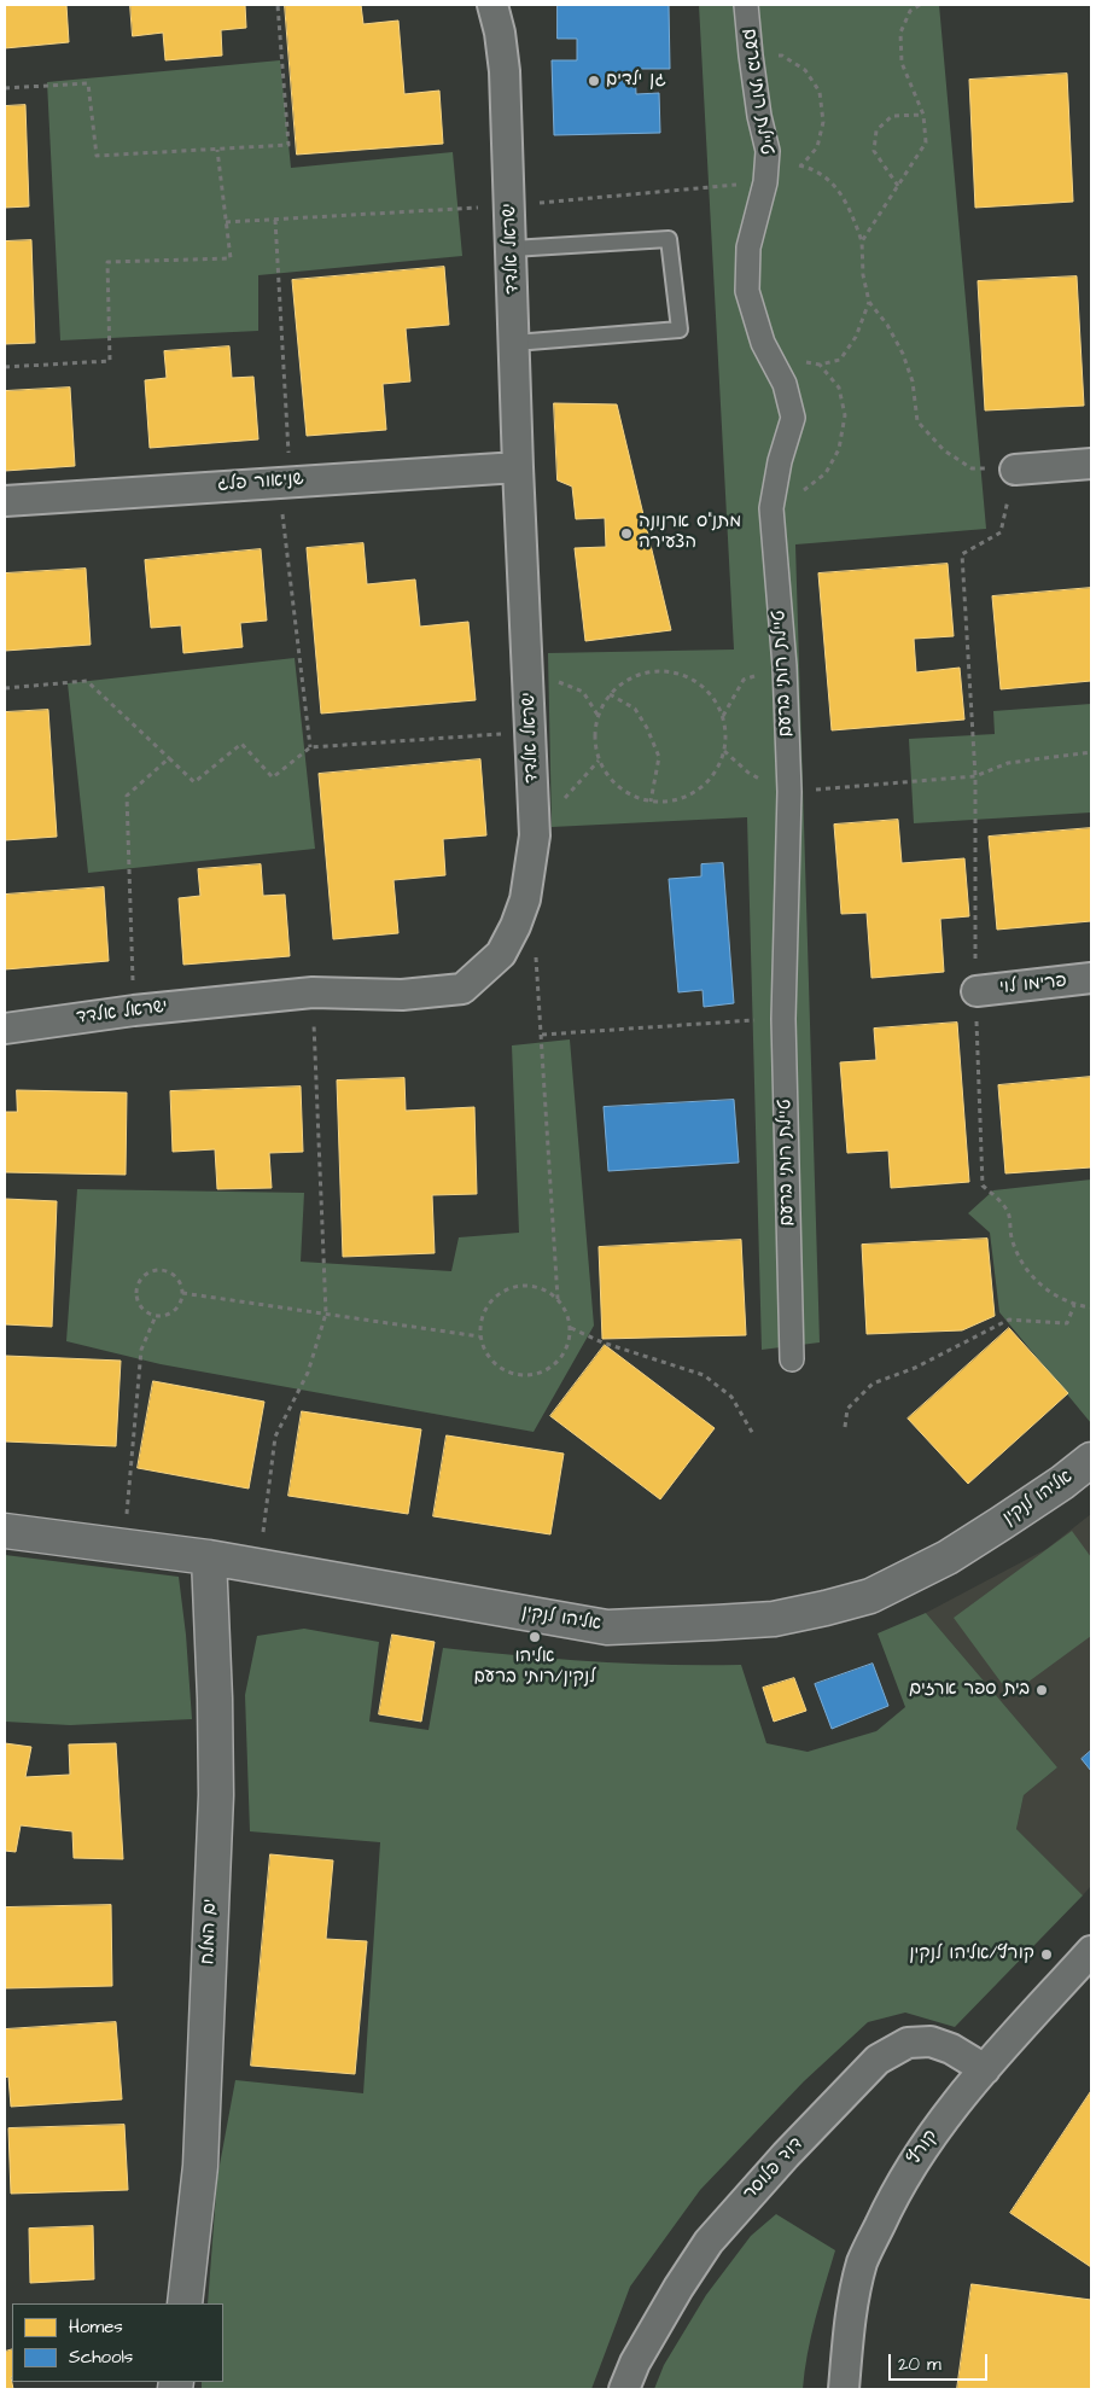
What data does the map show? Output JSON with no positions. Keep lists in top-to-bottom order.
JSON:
{
  "streets": {
    "street": [
      "טיילת רותי ברעם",
      "ישראל אלדד",
      "שניאור פלג",
      "פרימו לוי",
      "אליהו לנקין",
      "ים המלח",
      "קורץ",
      "דוד פלוסר"
    ]
  },
  "crossings": [
    ["ישראל אלדד", "שניאור פלג"],
    ["אליהו לנקין", "ים המלח"],
    ["קורץ", "דוד פלוסר"]
  ],
  "places": [
    "גן ילדים",
    "מתנ\"ס ארנונה הצעירה",
    "אליהו לנקין/רותי ברעם",
    "בית ספר ארזים",
    "קורץ/אליהו לנקין"
  ],
  "legend": ["Homes", "Schools"],
  "scale_bar": "20 m"
}
